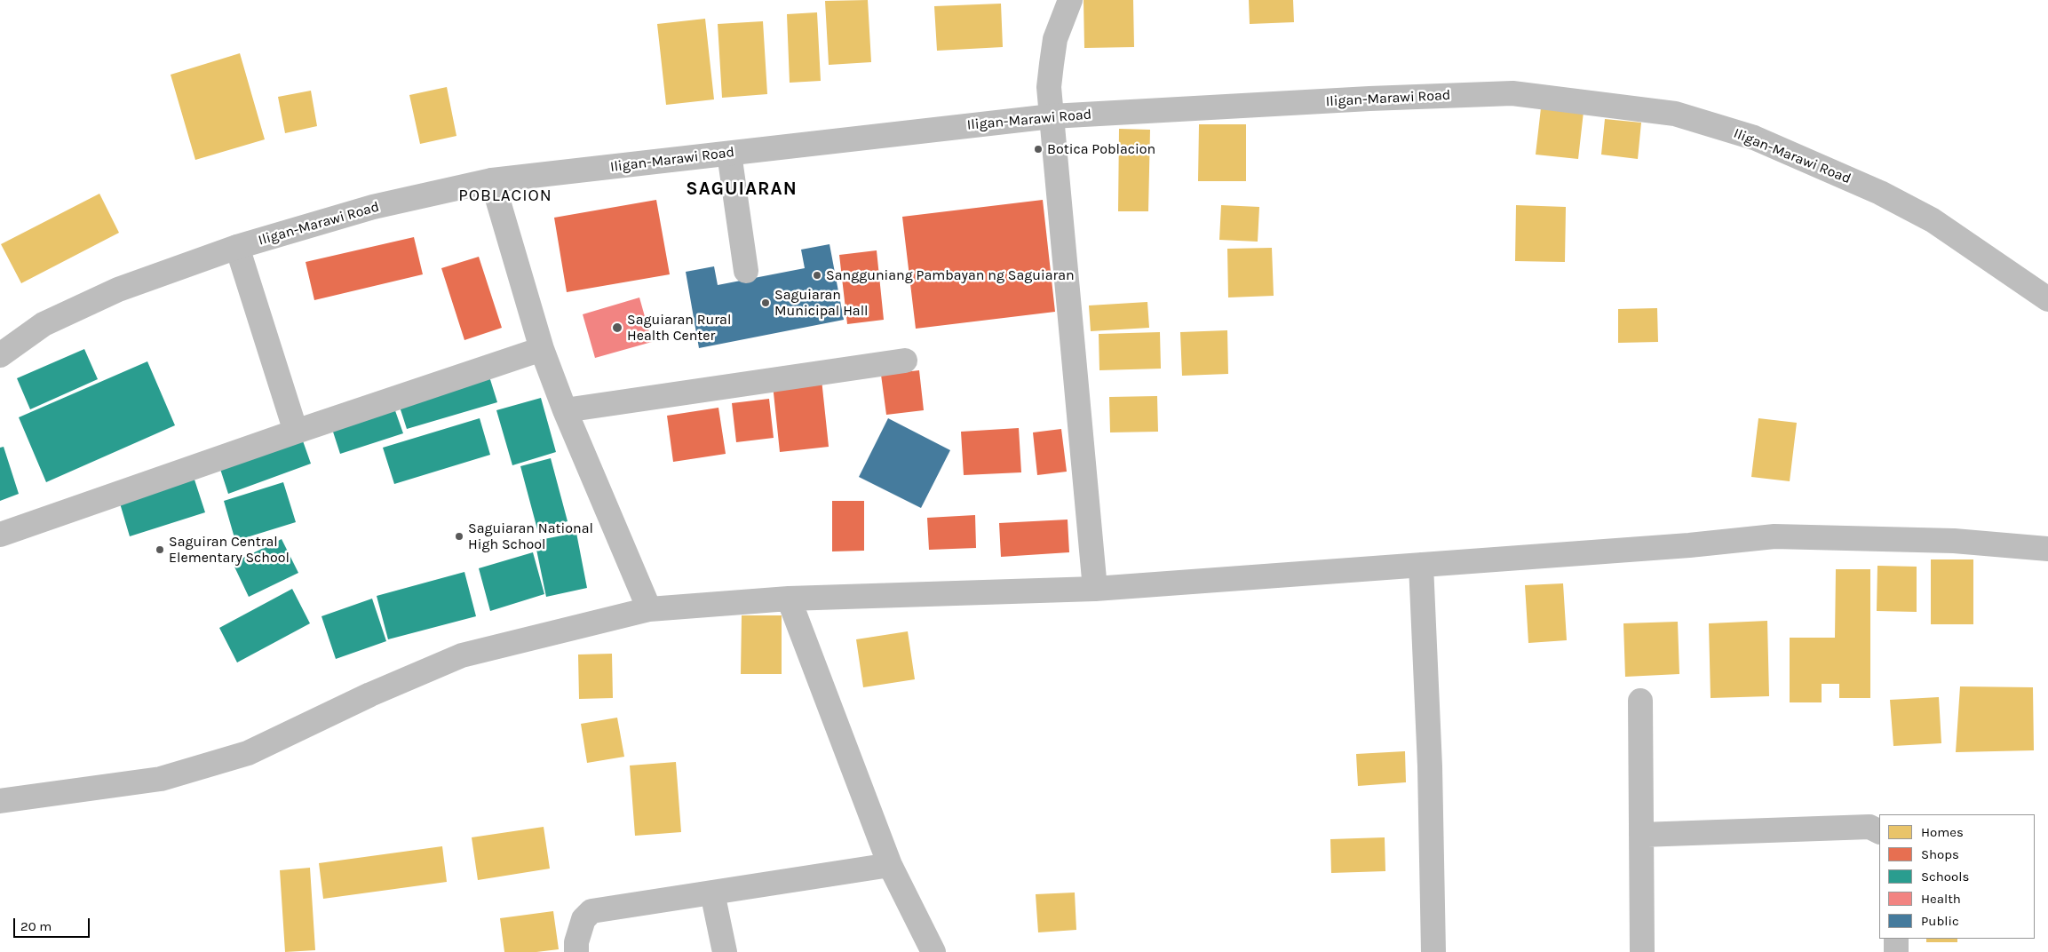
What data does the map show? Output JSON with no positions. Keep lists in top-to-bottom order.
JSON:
{
  "streets": {
    "main road": ["Iligan-Marawi Road"]
  },
  "districts": ["SAGUIARAN", "POBLACION"],
  "places": [
    "Botica Poblacion",
    "Sangguniang Pambayan ng Saguiaran",
    "Saguiaran Municipal Hall",
    "Saguiaran Rural Health Center",
    "Saguiaran National High School",
    "Saguiran Central Elementary School"
  ],
  "legend": [
    "Homes",
    "Shops",
    "Schools",
    "Health",
    "Public"
  ],
  "scale_bar": "20 m"
}
